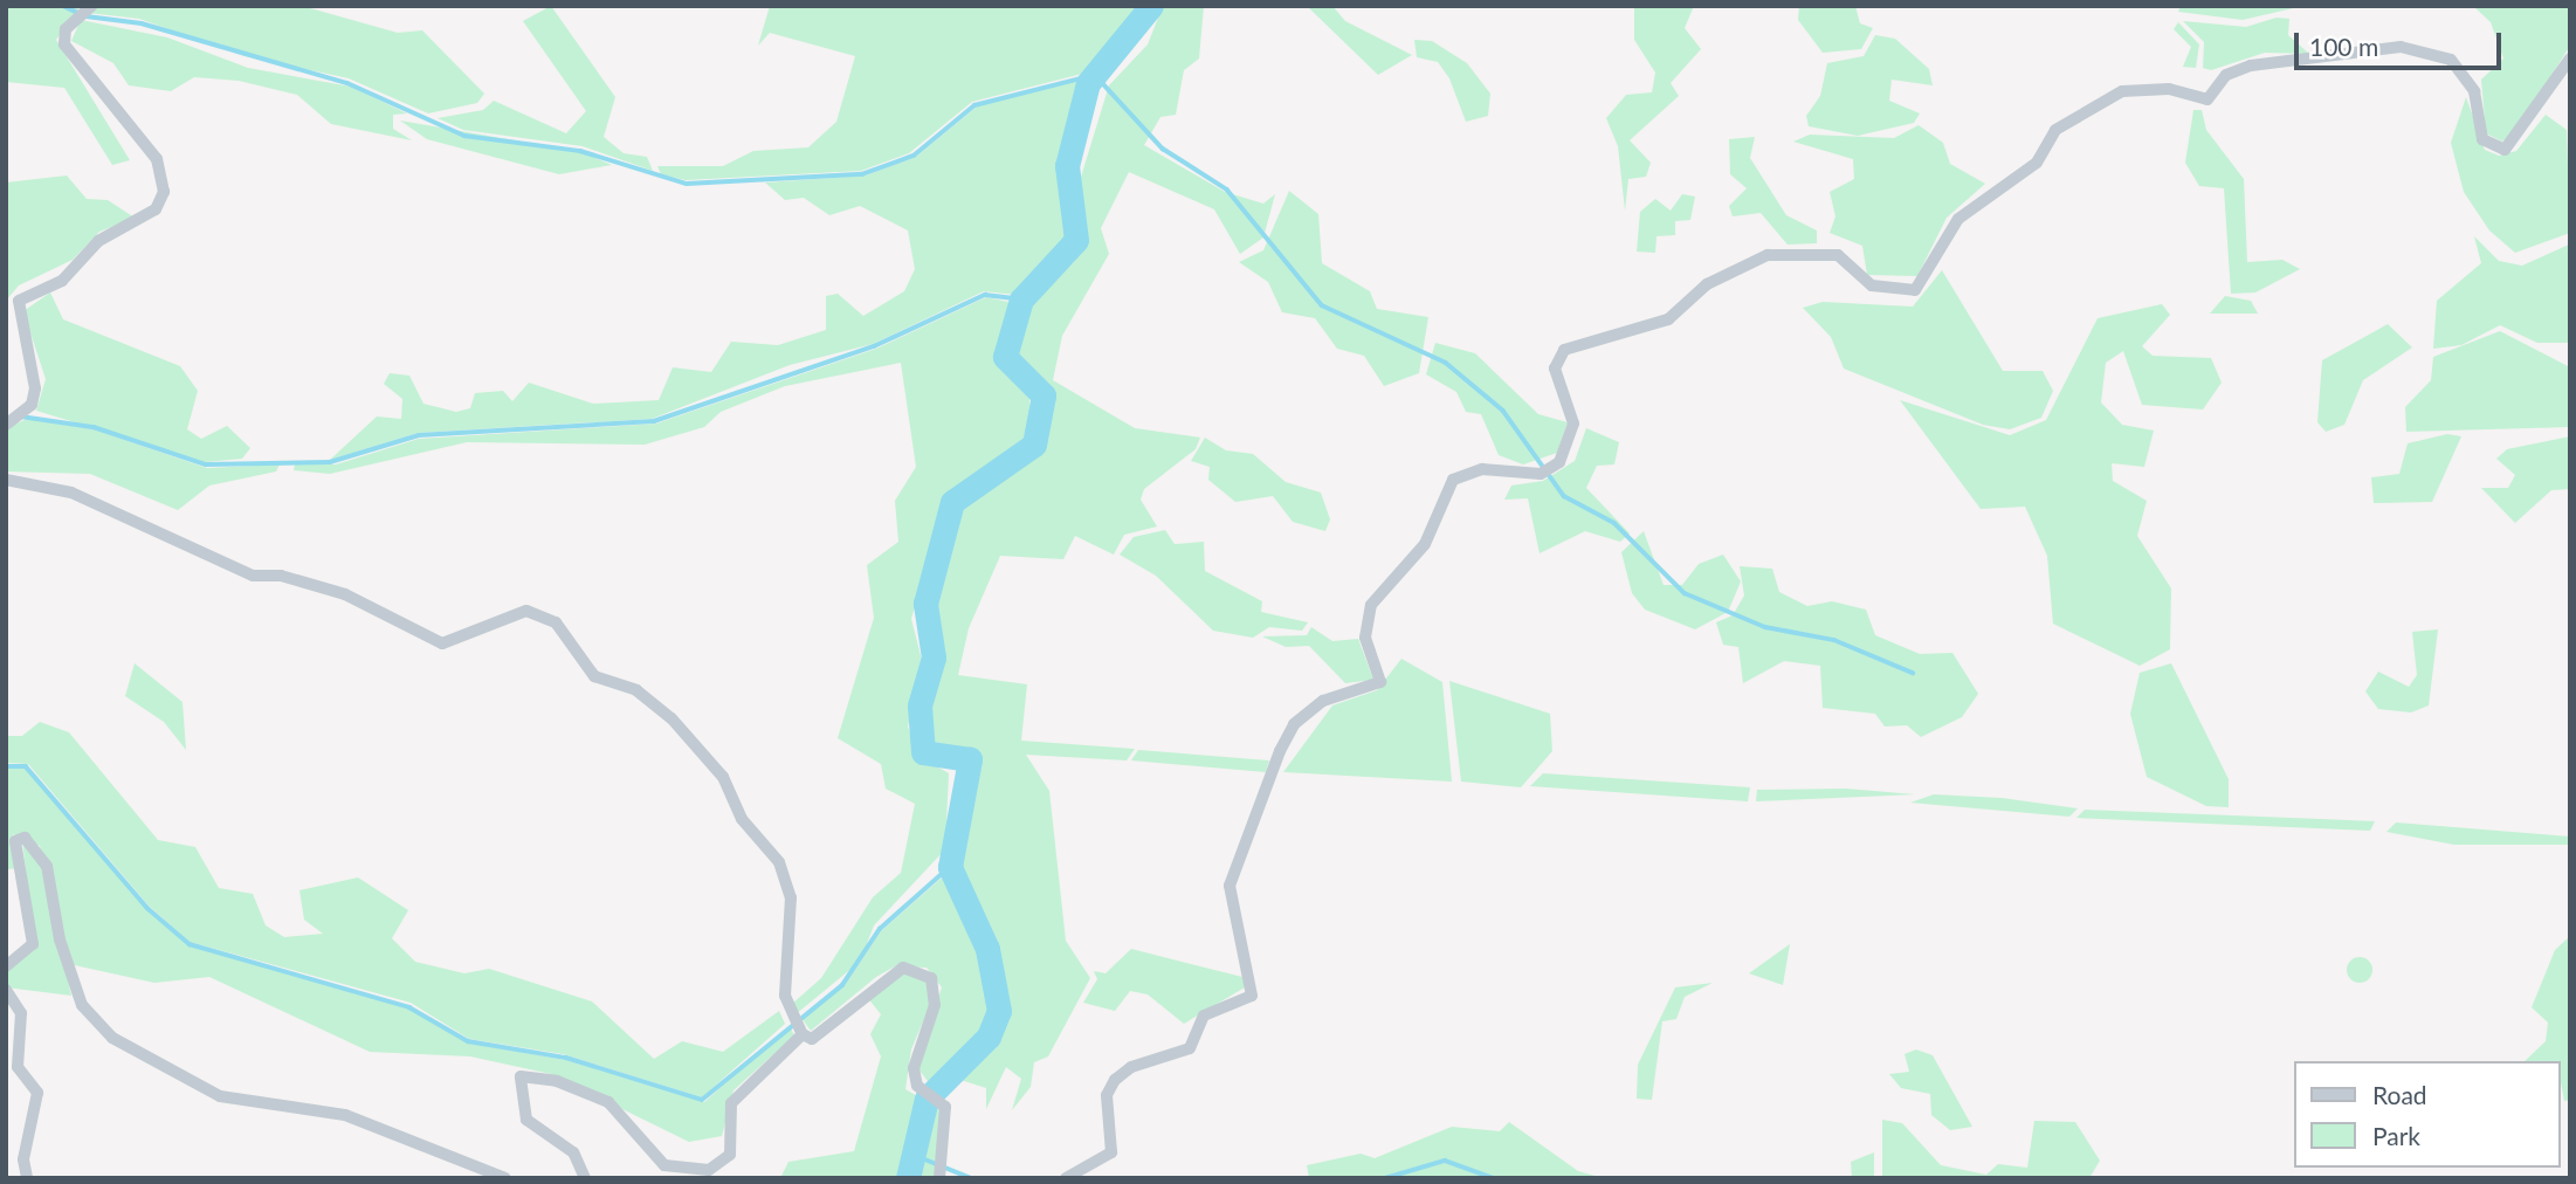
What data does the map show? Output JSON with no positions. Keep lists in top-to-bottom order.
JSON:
{
  "legend": ["Road", "Park"],
  "scale_bar": "100 m"
}
